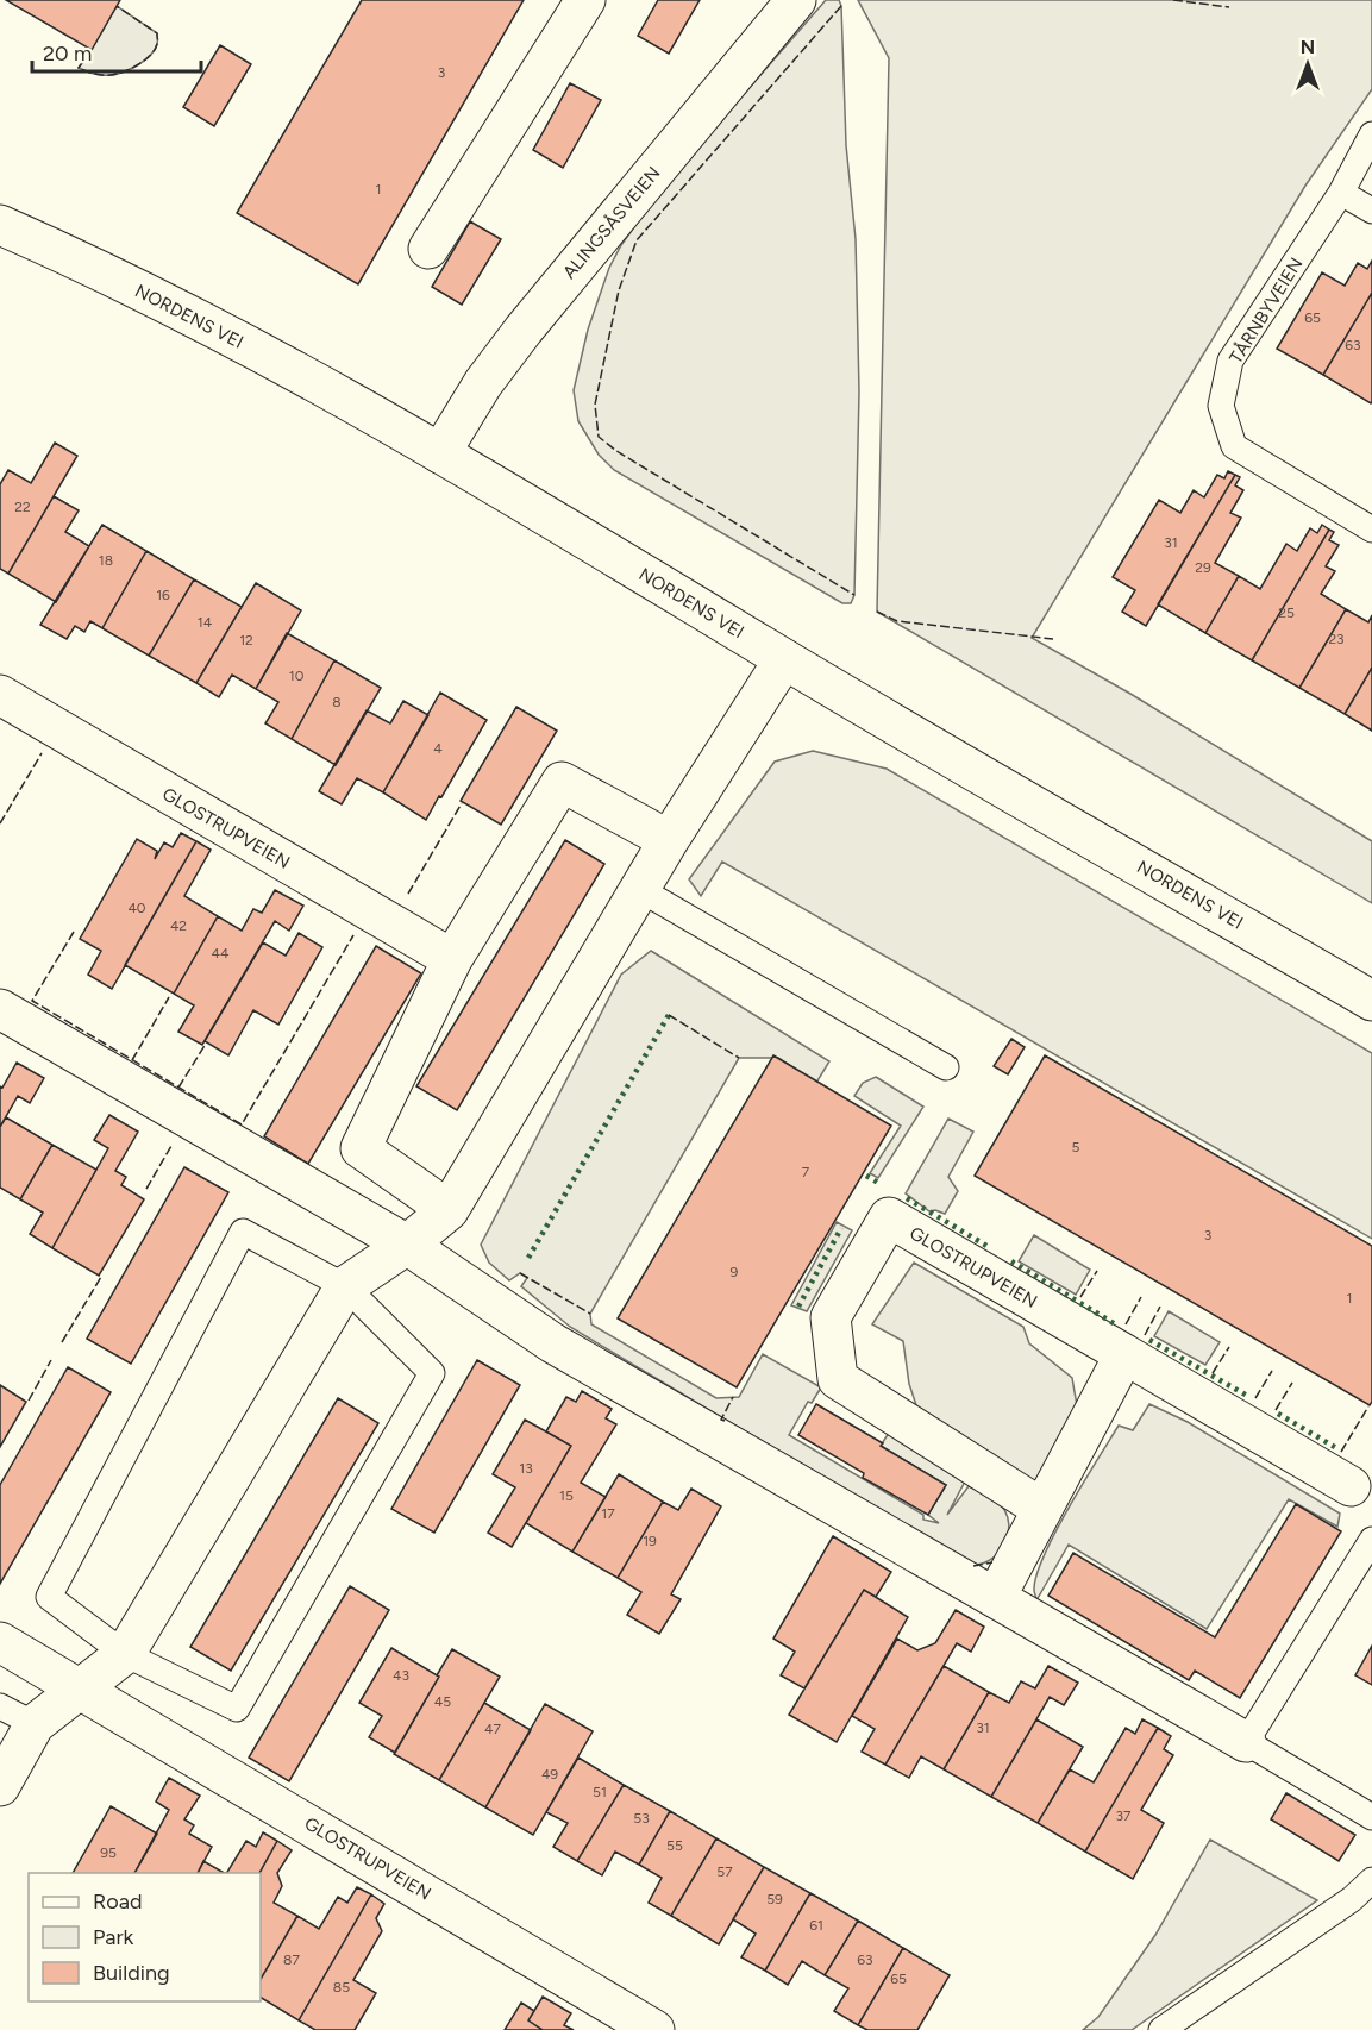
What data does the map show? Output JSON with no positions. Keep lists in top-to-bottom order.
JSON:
{
  "streets": {
    "street": ["ALINGSÅSVEIEN", "NORDENS VEI", "GLOSTRUPVEIEN"],
    "lane": ["TÅRNBYVEIEN"]
  },
  "crossings": [
    ["ALINGSÅSVEIEN", "NORDENS VEI"]
  ],
  "house_numbers": [
    "3",
    "1",
    "65",
    "63",
    "22",
    "31",
    "18",
    "29",
    "16",
    "25",
    "14",
    "23",
    "12",
    "10",
    "8",
    "4",
    "40",
    "42",
    "44",
    "5",
    "7",
    "3",
    "9",
    "1",
    "13",
    "15",
    "17",
    "19",
    "43",
    "45",
    "31",
    "47",
    "49",
    "51",
    "37",
    "53",
    "55",
    "95",
    "57",
    "59",
    "61",
    "87",
    "63",
    "65",
    "85"
  ],
  "legend": ["Road", "Park", "Building"],
  "scale_bar": "20 m",
  "north": "top"
}
